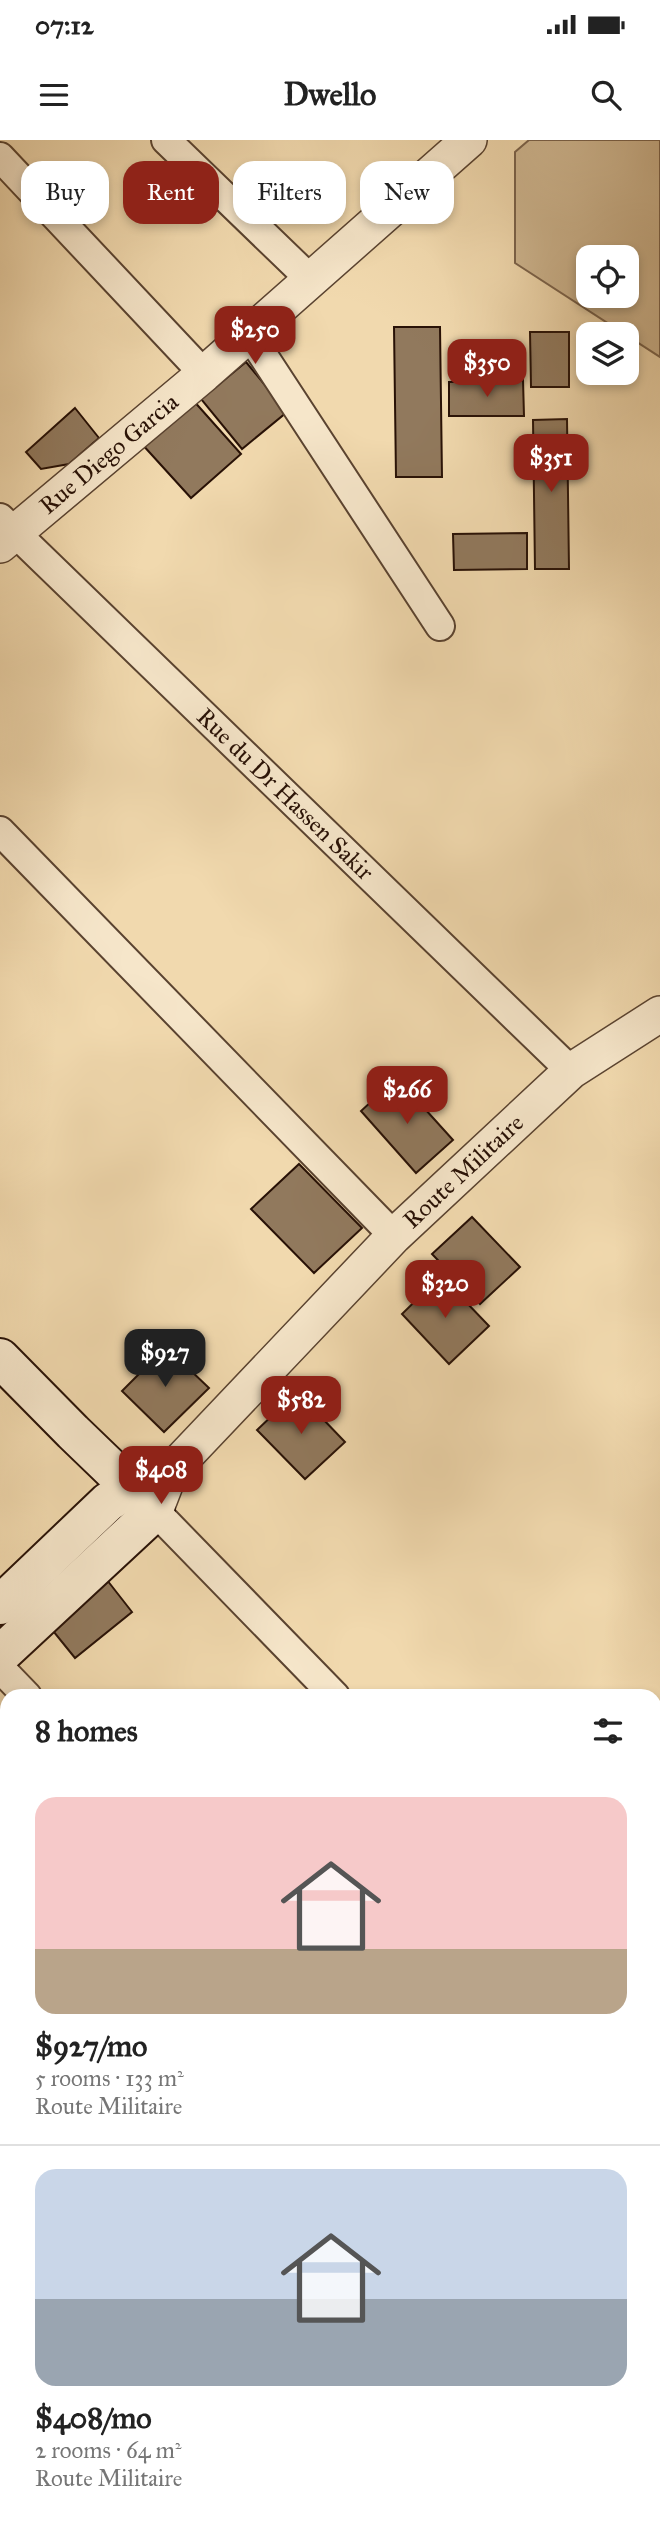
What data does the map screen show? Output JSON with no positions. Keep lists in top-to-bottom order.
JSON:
{
  "streets": {
    "street": ["Rue Diego Garcia", "Rue du Dr Hassen Sakir", "Route Militaire"]
  },
  "crossings": [
    ["Rue Diego Garcia", "Rue du Dr Hassen Sakir"],
    ["Rue du Dr Hassen Sakir", "Route Militaire"]
  ],
  "page": {
    "status": "07:12",
    "header": "Dwello",
    "chip": [
      "Buy",
      "Rent",
      "Filters",
      "New"
    ],
    "price": [
      "$250",
      "$350",
      "$351",
      "$266",
      "$320",
      "$927",
      "$582",
      "$408"
    ],
    "heading": "8 homes",
    "list": [
      {
        "name": "$927/mo",
        "note": "5 rooms · 133 m² · Route Militaire"
      },
      {
        "name": "$408/mo",
        "note": "2 rooms · 64 m² · Route Militaire"
      }
    ]
  }
}
